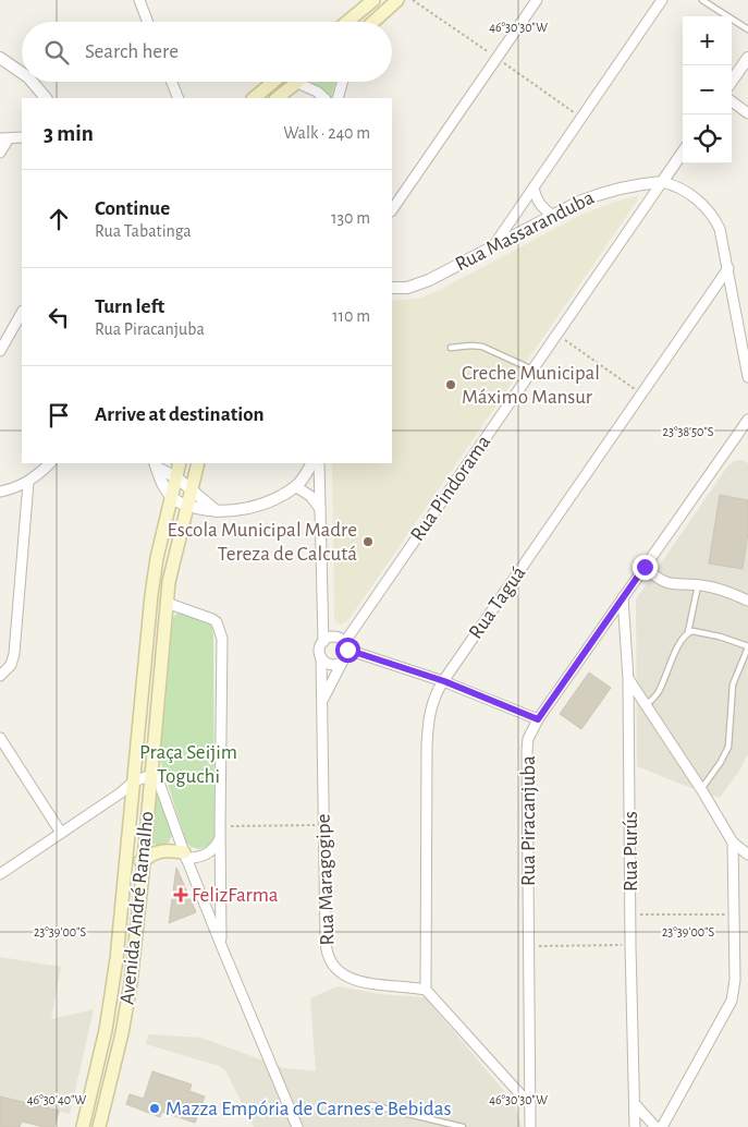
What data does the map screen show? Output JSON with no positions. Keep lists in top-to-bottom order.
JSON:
{
  "streets": {
    "main road": ["Avenida André Ramalho"],
    "street": [
      "Rua Massaranduba",
      "Rua Pindorama",
      "Rua Taguá",
      "Rua Piracanjuba",
      "Rua Purús",
      "Rua Maragogipe"
    ]
  },
  "crossings": [
    ["Rua Massaranduba", "Rua Pindorama"],
    ["Rua Massaranduba", "Rua Taguá"],
    ["Rua Pindorama", "Rua Maragogipe"],
    ["Rua Taguá", "Rua Maragogipe"],
    ["Rua Piracanjuba", "Rua Purús"]
  ],
  "parks": ["Praça Seijim Toguchi"],
  "places": {
    "other": ["Creche Municipal Máximo Mansur", "Escola Municipal Madre Tereza de Calcutá", "Mazza Empória de Carnes e Bebidas"],
    "health": ["FelizFarma"]
  },
  "page": {
    "map_buttons": ["+", "−"],
    "search": "Search here",
    "heading": ["3 min", "Walk · 240 m"],
    "list": [
      ["Continue", "Rua Tabatinga", "130 m"],
      ["Turn left", "Rua Piracanjuba", "110 m"],
      "Arrive at destination"
    ]
  },
  "coordinates": [
    "46°30'30\"W",
    "23°38'50\"S",
    "23°39'00\"S",
    "46°30'40\"W"
  ]
}
